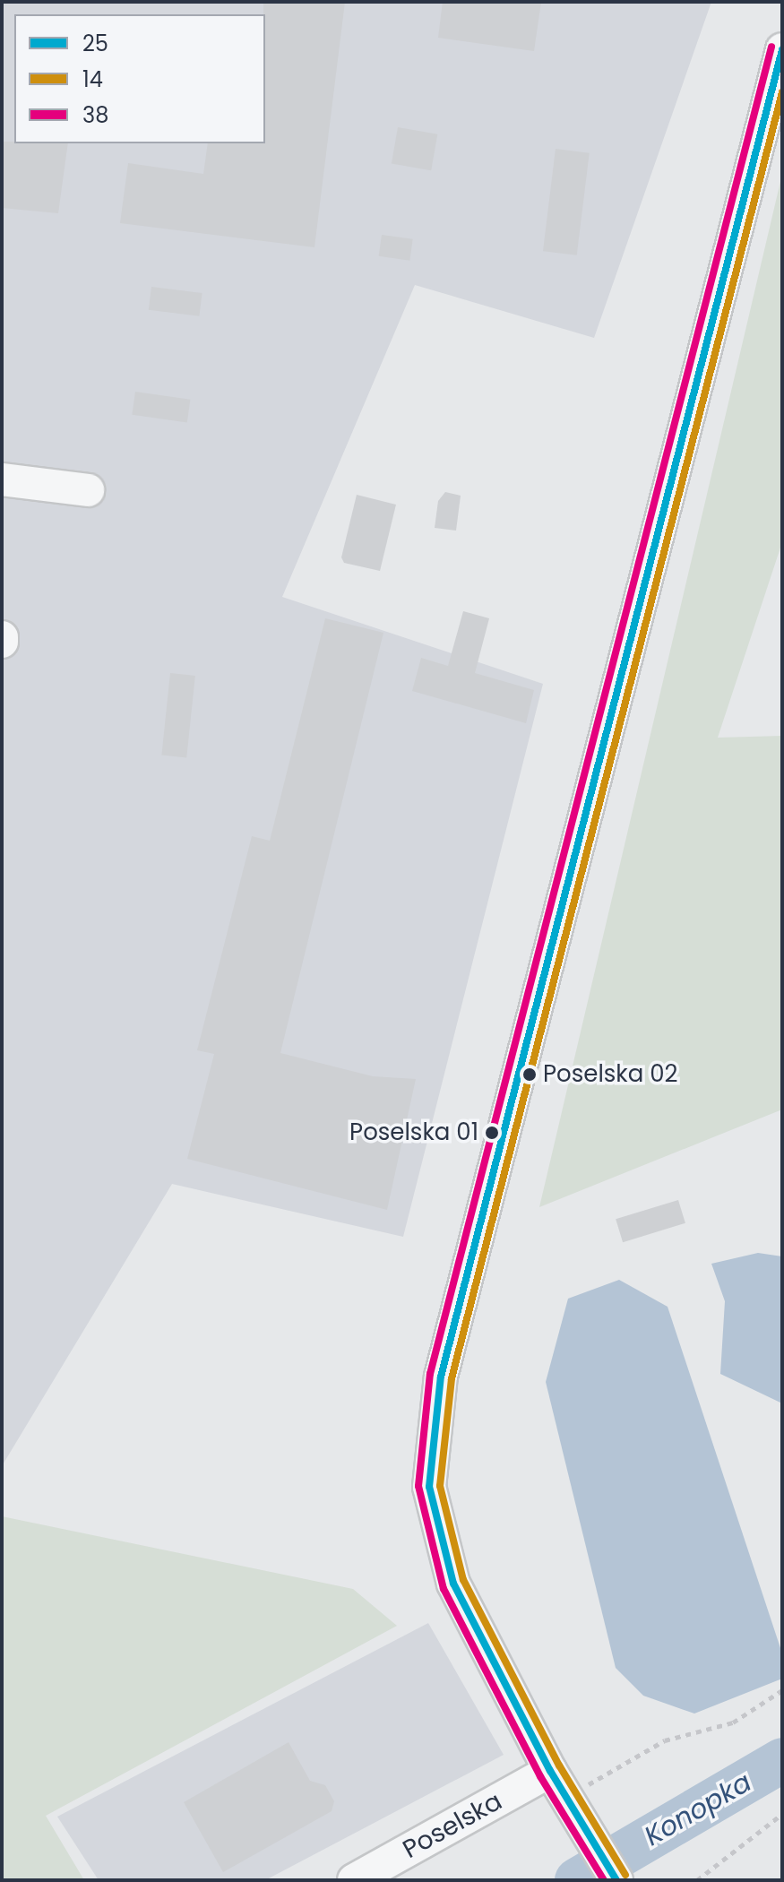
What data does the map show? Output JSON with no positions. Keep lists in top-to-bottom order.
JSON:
{
  "streets": {
    "street": ["Poselska"]
  },
  "water": ["Konopka"],
  "places": ["Poselska 02", "Poselska 01"],
  "lines": ["transit line 38", "transit line 25", "transit line 14"],
  "legend": ["25", "14", "38"]
}
